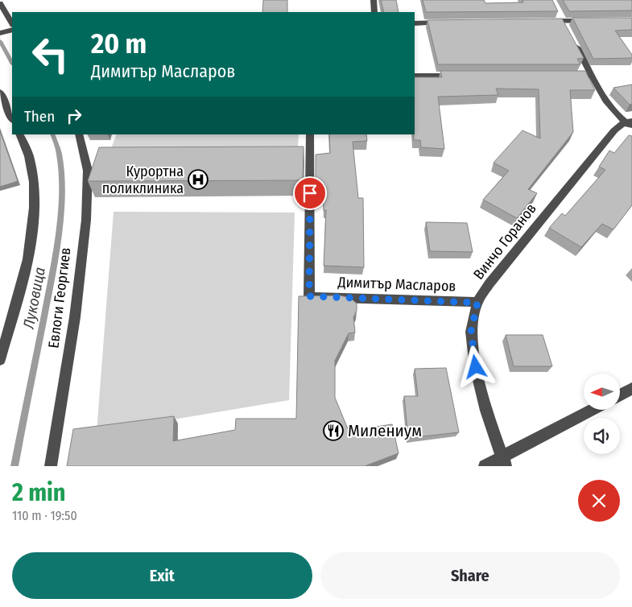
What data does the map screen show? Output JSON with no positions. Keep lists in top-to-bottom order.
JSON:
{
  "streets": {
    "street": ["Винчо Горанов", "Димитър Масларов", "Евлоги Георгиев"]
  },
  "crossings": [
    ["Винчо Горанов", "Димитър Масларов"]
  ],
  "water": ["Луковица"],
  "places": {
    "hospital": ["Курортна поликлиника"],
    "restaurant": ["Милениум"]
  },
  "north": "left",
  "page": {
    "turn": ["20 m", "Димитър Масларов"],
    "then": "Then",
    "heading": ["2 min", "110 m · 19:50"],
    "buttons": ["Exit", "Share"]
  }
}
